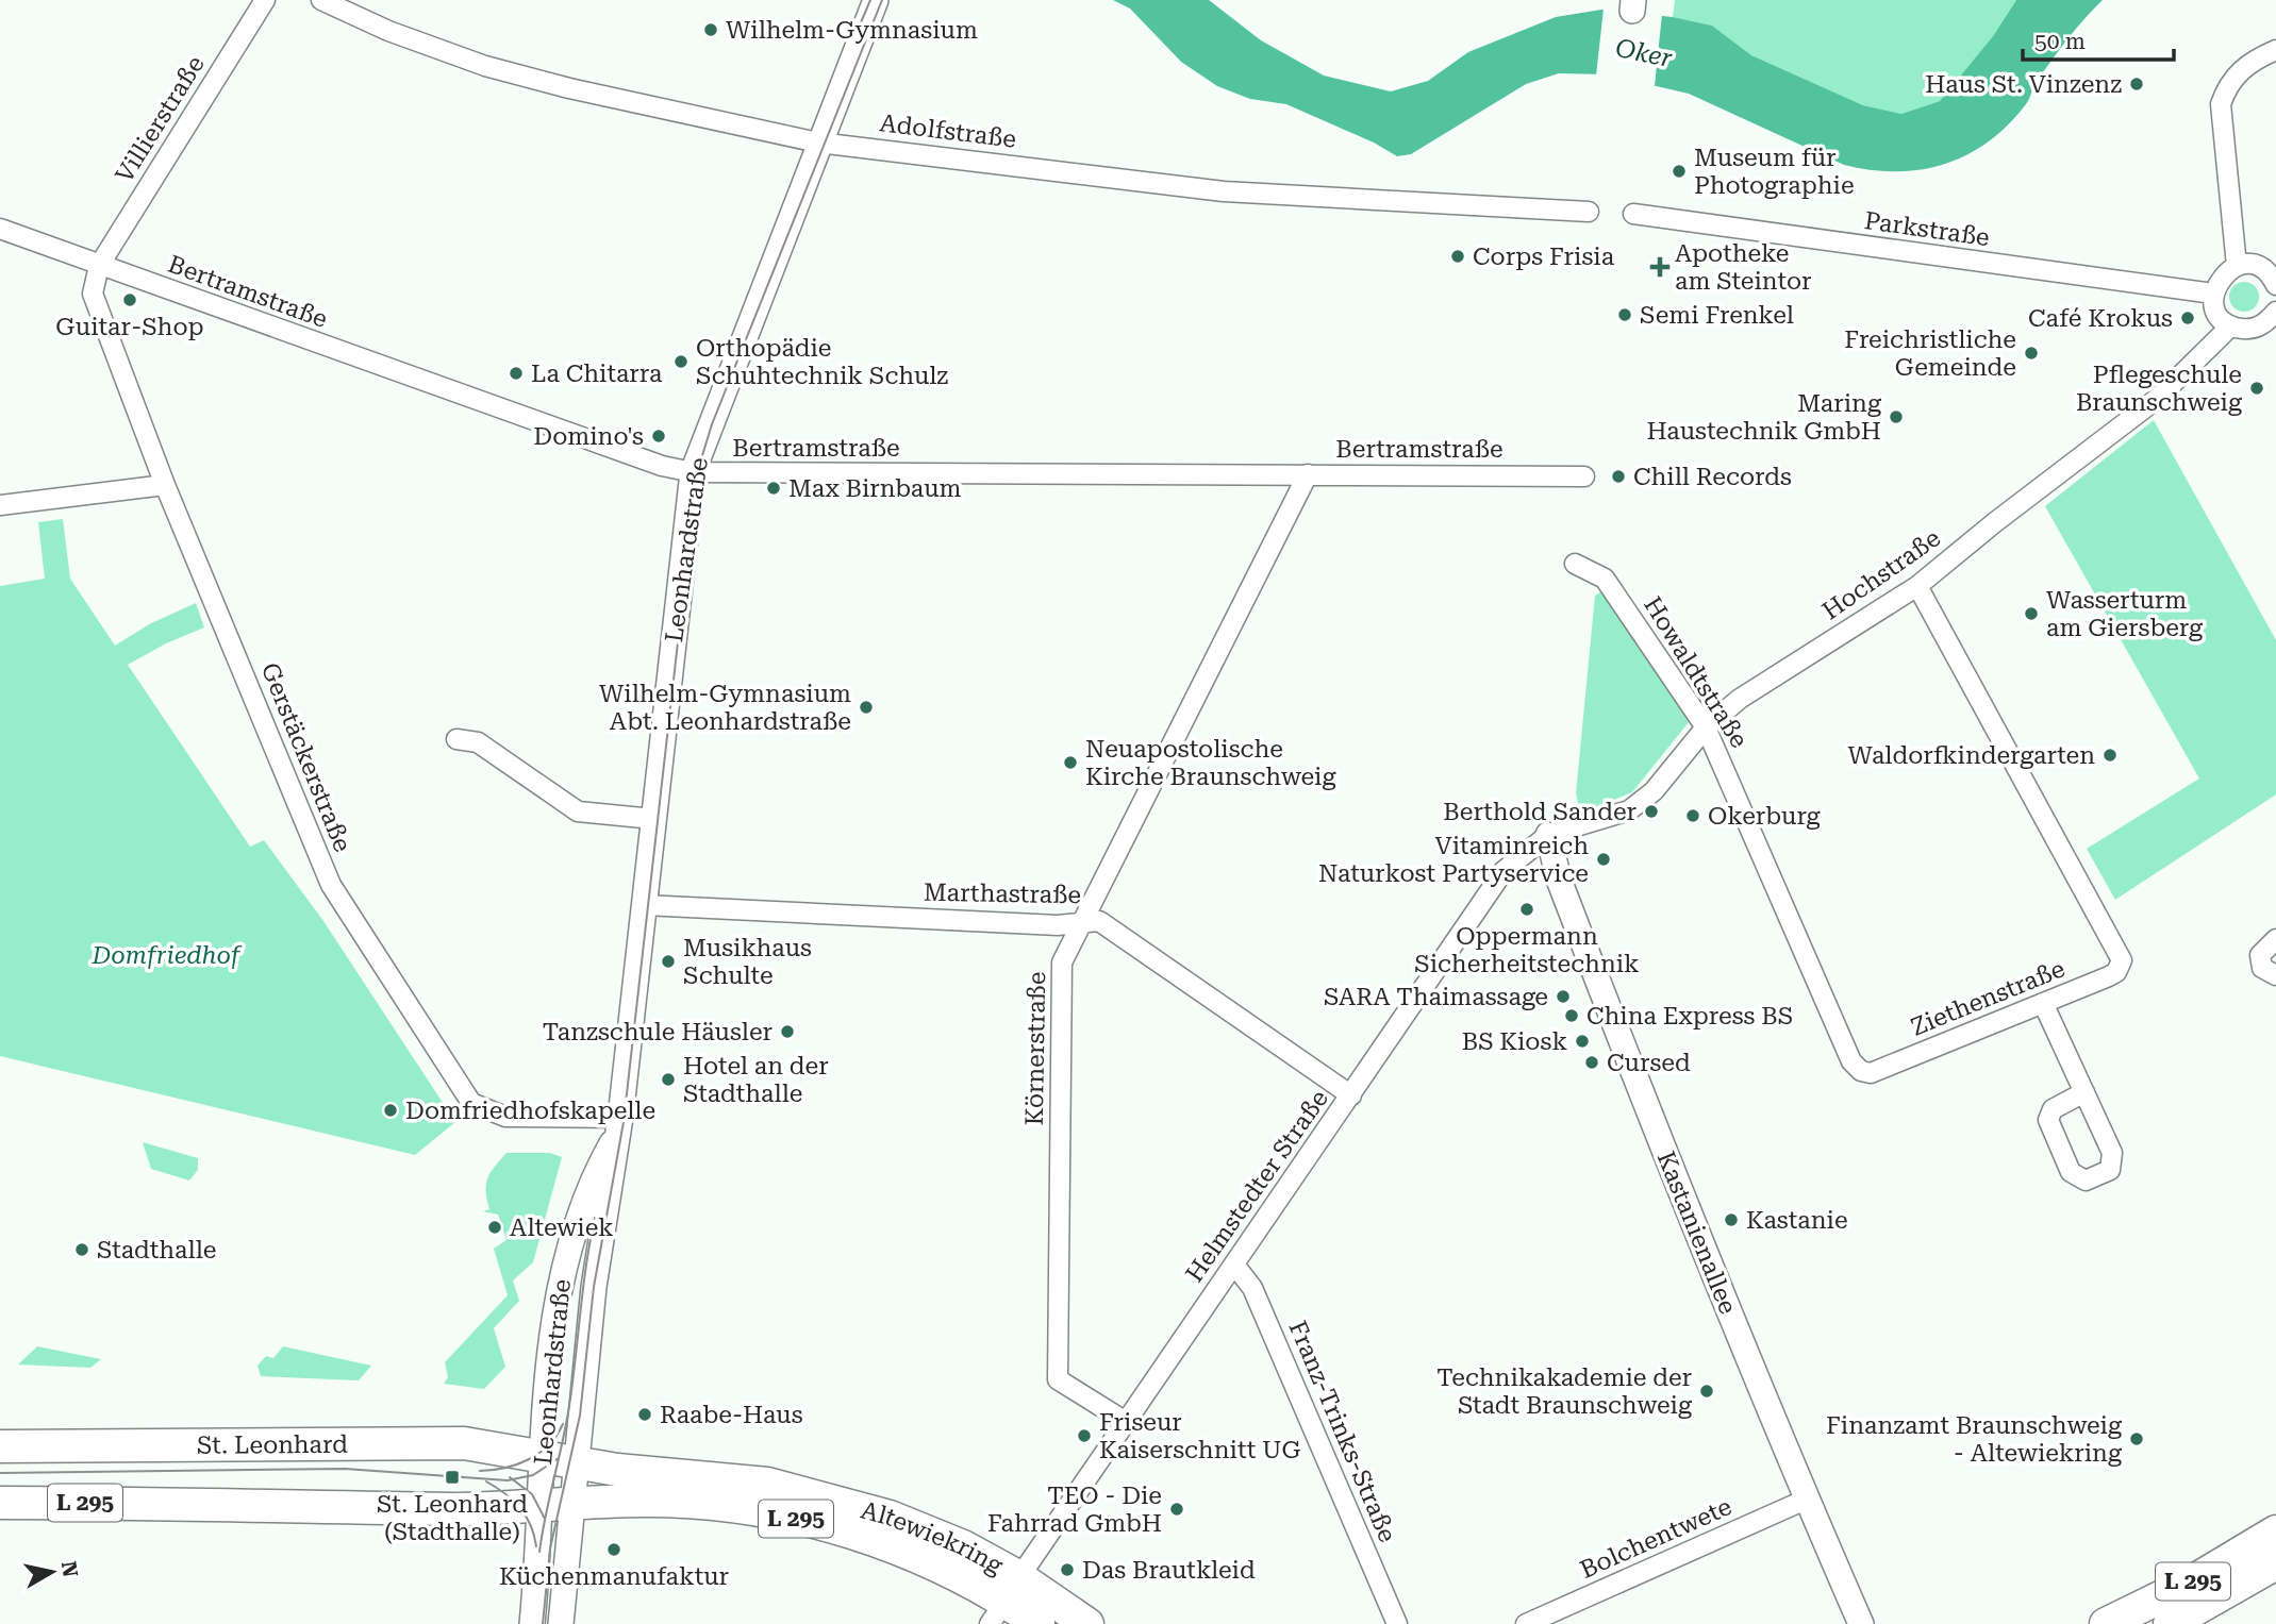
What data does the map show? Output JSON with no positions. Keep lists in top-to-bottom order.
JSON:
{
  "streets": {
    "main road": ["St. Leonhard", "L 295", "Altewiekring"],
    "street": [
      "Villierstraße",
      "Adolfstraße",
      "Parkstraße",
      "Bertramstraße",
      "Leonhardstraße",
      "Hochstraße",
      "Howaldtstraße",
      "Gerstäckerstraße",
      "Marthastraße",
      "Ziethenstraße",
      "Körnerstraße",
      "Helmstedter Straße",
      "Kastanienallee",
      "Franz-Trinks-Straße",
      "Bolchentwete"
    ]
  },
  "crossings": [
    ["Villierstraße", "Bertramstraße"],
    ["Villierstraße", "Gerstäckerstraße"],
    ["Adolfstraße", "Leonhardstraße"],
    ["Bertramstraße", "Leonhardstraße"],
    ["Bertramstraße", "Gerstäckerstraße"],
    ["Bertramstraße", "Körnerstraße"],
    ["Leonhardstraße", "Gerstäckerstraße"],
    ["Leonhardstraße", "Marthastraße"],
    ["Leonhardstraße", "St. Leonhard"],
    ["Leonhardstraße", "L 295"],
    ["Leonhardstraße", "Altewiekring"],
    ["Hochstraße", "Howaldtstraße"],
    ["Hochstraße", "Ziethenstraße"],
    ["Hochstraße", "Helmstedter Straße"],
    ["Hochstraße", "Kastanienallee"],
    ["Howaldtstraße", "Ziethenstraße"],
    ["Marthastraße", "Körnerstraße"],
    ["Marthastraße", "Helmstedter Straße"],
    ["Körnerstraße", "Helmstedter Straße"],
    ["Helmstedter Straße", "Kastanienallee"],
    ["Helmstedter Straße", "Franz-Trinks-Straße"],
    ["Helmstedter Straße", "Altewiekring"],
    ["Kastanienallee", "Bolchentwete"],
    ["St. Leonhard", "Altewiekring"],
    ["L 295", "Altewiekring"]
  ],
  "water": ["Oker"],
  "parks": ["Domfriedhof"],
  "places": {
    "other": [
      "Wilhelm-Gymnasium",
      "Haus St. Vinzenz",
      "Museum für Photographie",
      "Corps Frisia",
      "Guitar-Shop",
      "Semi Frenkel",
      "Café Krokus",
      "Freichristliche Gemeinde",
      "Orthopädie Schuhtechnik Schulz",
      "La Chitarra",
      "Pflegeschule Braunschweig",
      "Maring Haustechnik GmbH",
      "Domino's",
      "Chill Records",
      "Max Birnbaum",
      "Wasserturm am Giersberg",
      "Wilhelm-Gymnasium Abt. Leonhardstraße",
      "Waldorfkindergarten",
      "Neuapostolische Kirche Braunschweig",
      "Berthold Sander",
      "Okerburg",
      "Vitaminreich Naturkost Partyservice",
      "Oppermann Sicherheitstechnik",
      "Musikhaus Schulte",
      "SARA Thaimassage",
      "China Express BS",
      "Tanzschule Häusler",
      "BS Kiosk",
      "Cursed",
      "Hotel an der Stadthalle",
      "Domfriedhofskapelle",
      "Kastanie",
      "Altewiek",
      "Stadthalle",
      "Technikakademie der Stadt Braunschweig",
      "Raabe-Haus",
      "Friseur Kaiserschnitt UG",
      "Finanzamt Braunschweig - Altewiekring",
      "TEO - Die Fahrrad GmbH",
      "Küchenmanufaktur",
      "Das Brautkleid"
    ],
    "health": ["Apotheke am Steintor"],
    "transit": ["St. Leonhard (Stadthalle)"]
  },
  "scale_bar": "50 m",
  "north": "right"
}
